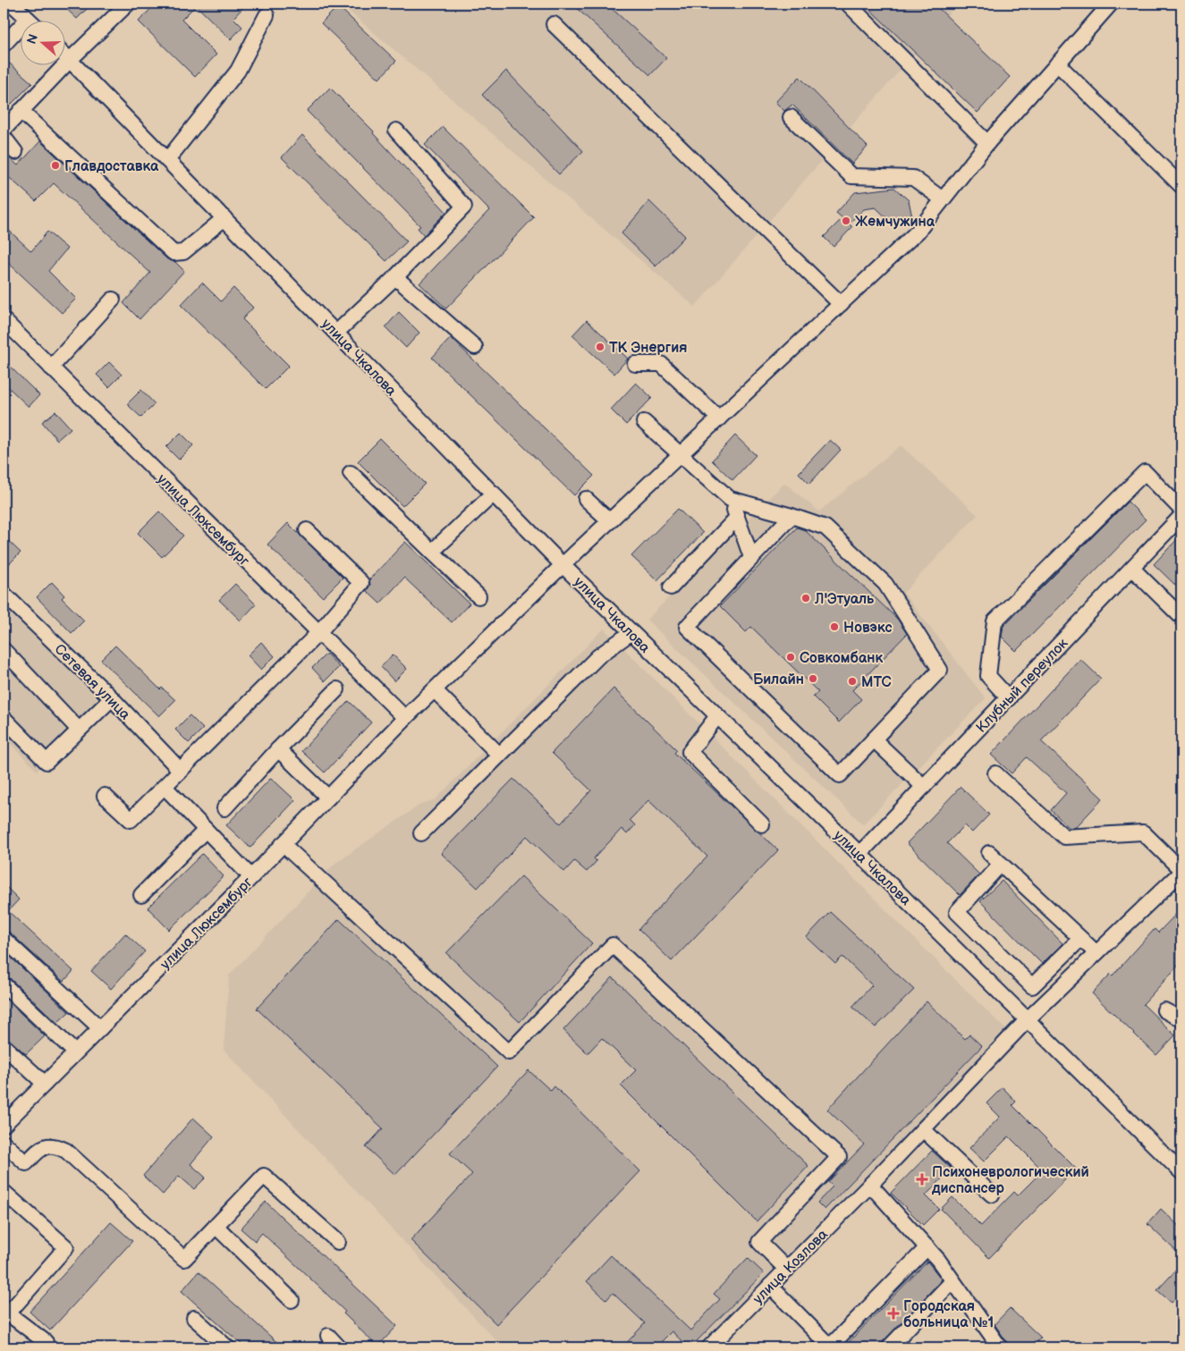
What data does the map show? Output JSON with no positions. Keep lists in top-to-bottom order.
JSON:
{
  "streets": {
    "street": [
      "улица Чкалова",
      "улица Люксембург",
      "Сетевая улица",
      "Клубный переулок",
      "улица Козлова"
    ]
  },
  "crossings": [
    ["улица Чкалова", "улица Люксембург"],
    ["улица Чкалова", "Клубный переулок"],
    ["улица Чкалова", "улица Козлова"]
  ],
  "places": {
    "other": [
      "Главдоставка",
      "Жемчужина",
      "ТК Энергия",
      "Л'Этуаль",
      "Новэкс",
      "Совкомбанк",
      "Билайн",
      "МТС"
    ],
    "health": ["Психоневрологический диспансер", "Городская больница №1"]
  },
  "north": "left"
}
